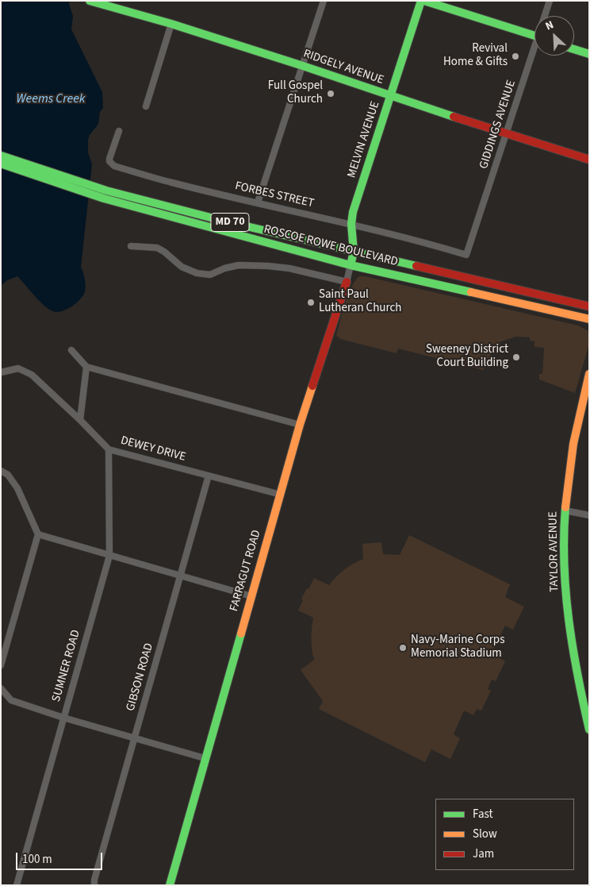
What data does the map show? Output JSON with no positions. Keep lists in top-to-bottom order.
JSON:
{
  "streets": {
    "main road": [
      "RIDGELY AVENUE",
      "MELVIN AVENUE",
      "MD 70",
      "ROSCOE ROWE BOULEVARD",
      "TAYLOR AVENUE",
      "FARRAGUT ROAD"
    ],
    "street": [
      "GIDDINGS AVENUE",
      "FORBES STREET",
      "DEWEY DRIVE",
      "SUMNER ROAD",
      "GIBSON ROAD"
    ]
  },
  "crossings": [
    ["RIDGELY AVENUE", "GIDDINGS AVENUE"],
    ["RIDGELY AVENUE", "MELVIN AVENUE"],
    ["GIDDINGS AVENUE", "FORBES STREET"],
    ["MELVIN AVENUE", "FORBES STREET"],
    ["MELVIN AVENUE", "ROSCOE ROWE BOULEVARD"],
    ["MELVIN AVENUE", "FARRAGUT ROAD"],
    ["ROSCOE ROWE BOULEVARD", "FARRAGUT ROAD"],
    ["DEWEY DRIVE", "FARRAGUT ROAD"],
    ["DEWEY DRIVE", "SUMNER ROAD"],
    ["DEWEY DRIVE", "GIBSON ROAD"]
  ],
  "water": ["Weems Creek"],
  "places": [
    "Revival Home & Gifts",
    "Full Gospel Church",
    "Saint Paul Lutheran Church",
    "Sweeney District Court Building",
    "Navy-Marine Corps Memorial Stadium"
  ],
  "legend": ["Fast", "Slow", "Jam"],
  "scale_bar": "100 m",
  "north": "top left"
}
